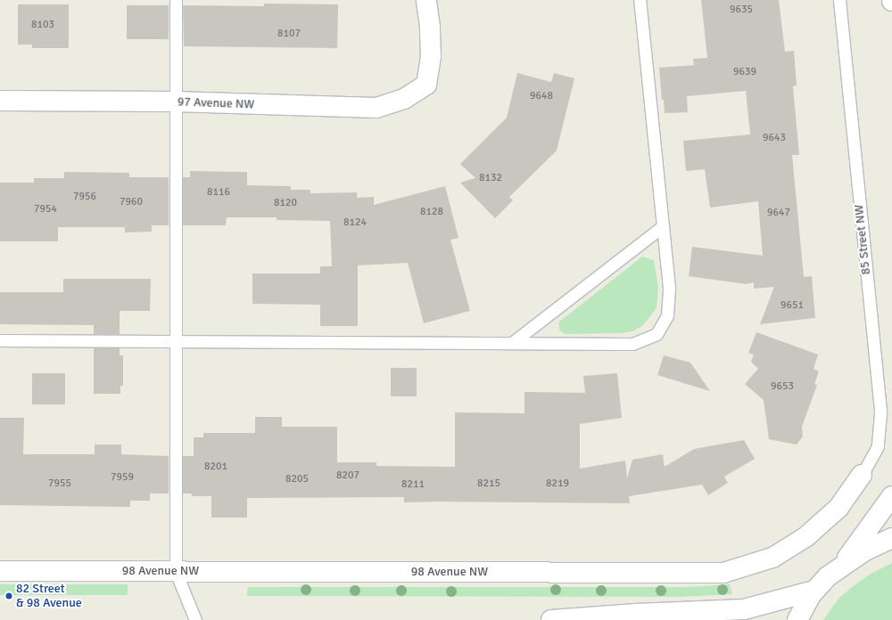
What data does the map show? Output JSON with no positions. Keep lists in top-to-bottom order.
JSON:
{
  "streets": {
    "street": ["97 Avenue NW", "98 Avenue NW"],
    "lane": ["85 Street NW"]
  },
  "crossings": [
    ["85 Street NW", "98 Avenue NW"]
  ],
  "places": ["82 Street & 98 Avenue"],
  "house_numbers": [
    "9635",
    "8103",
    "8107",
    "9639",
    "9648",
    "9643",
    "8132",
    "8116",
    "7956",
    "7960",
    "8120",
    "7954",
    "8128",
    "9647",
    "8124",
    "9651",
    "9653",
    "8201",
    "8207",
    "7959",
    "8205",
    "7955",
    "8215",
    "8219",
    "8211"
  ]
}
